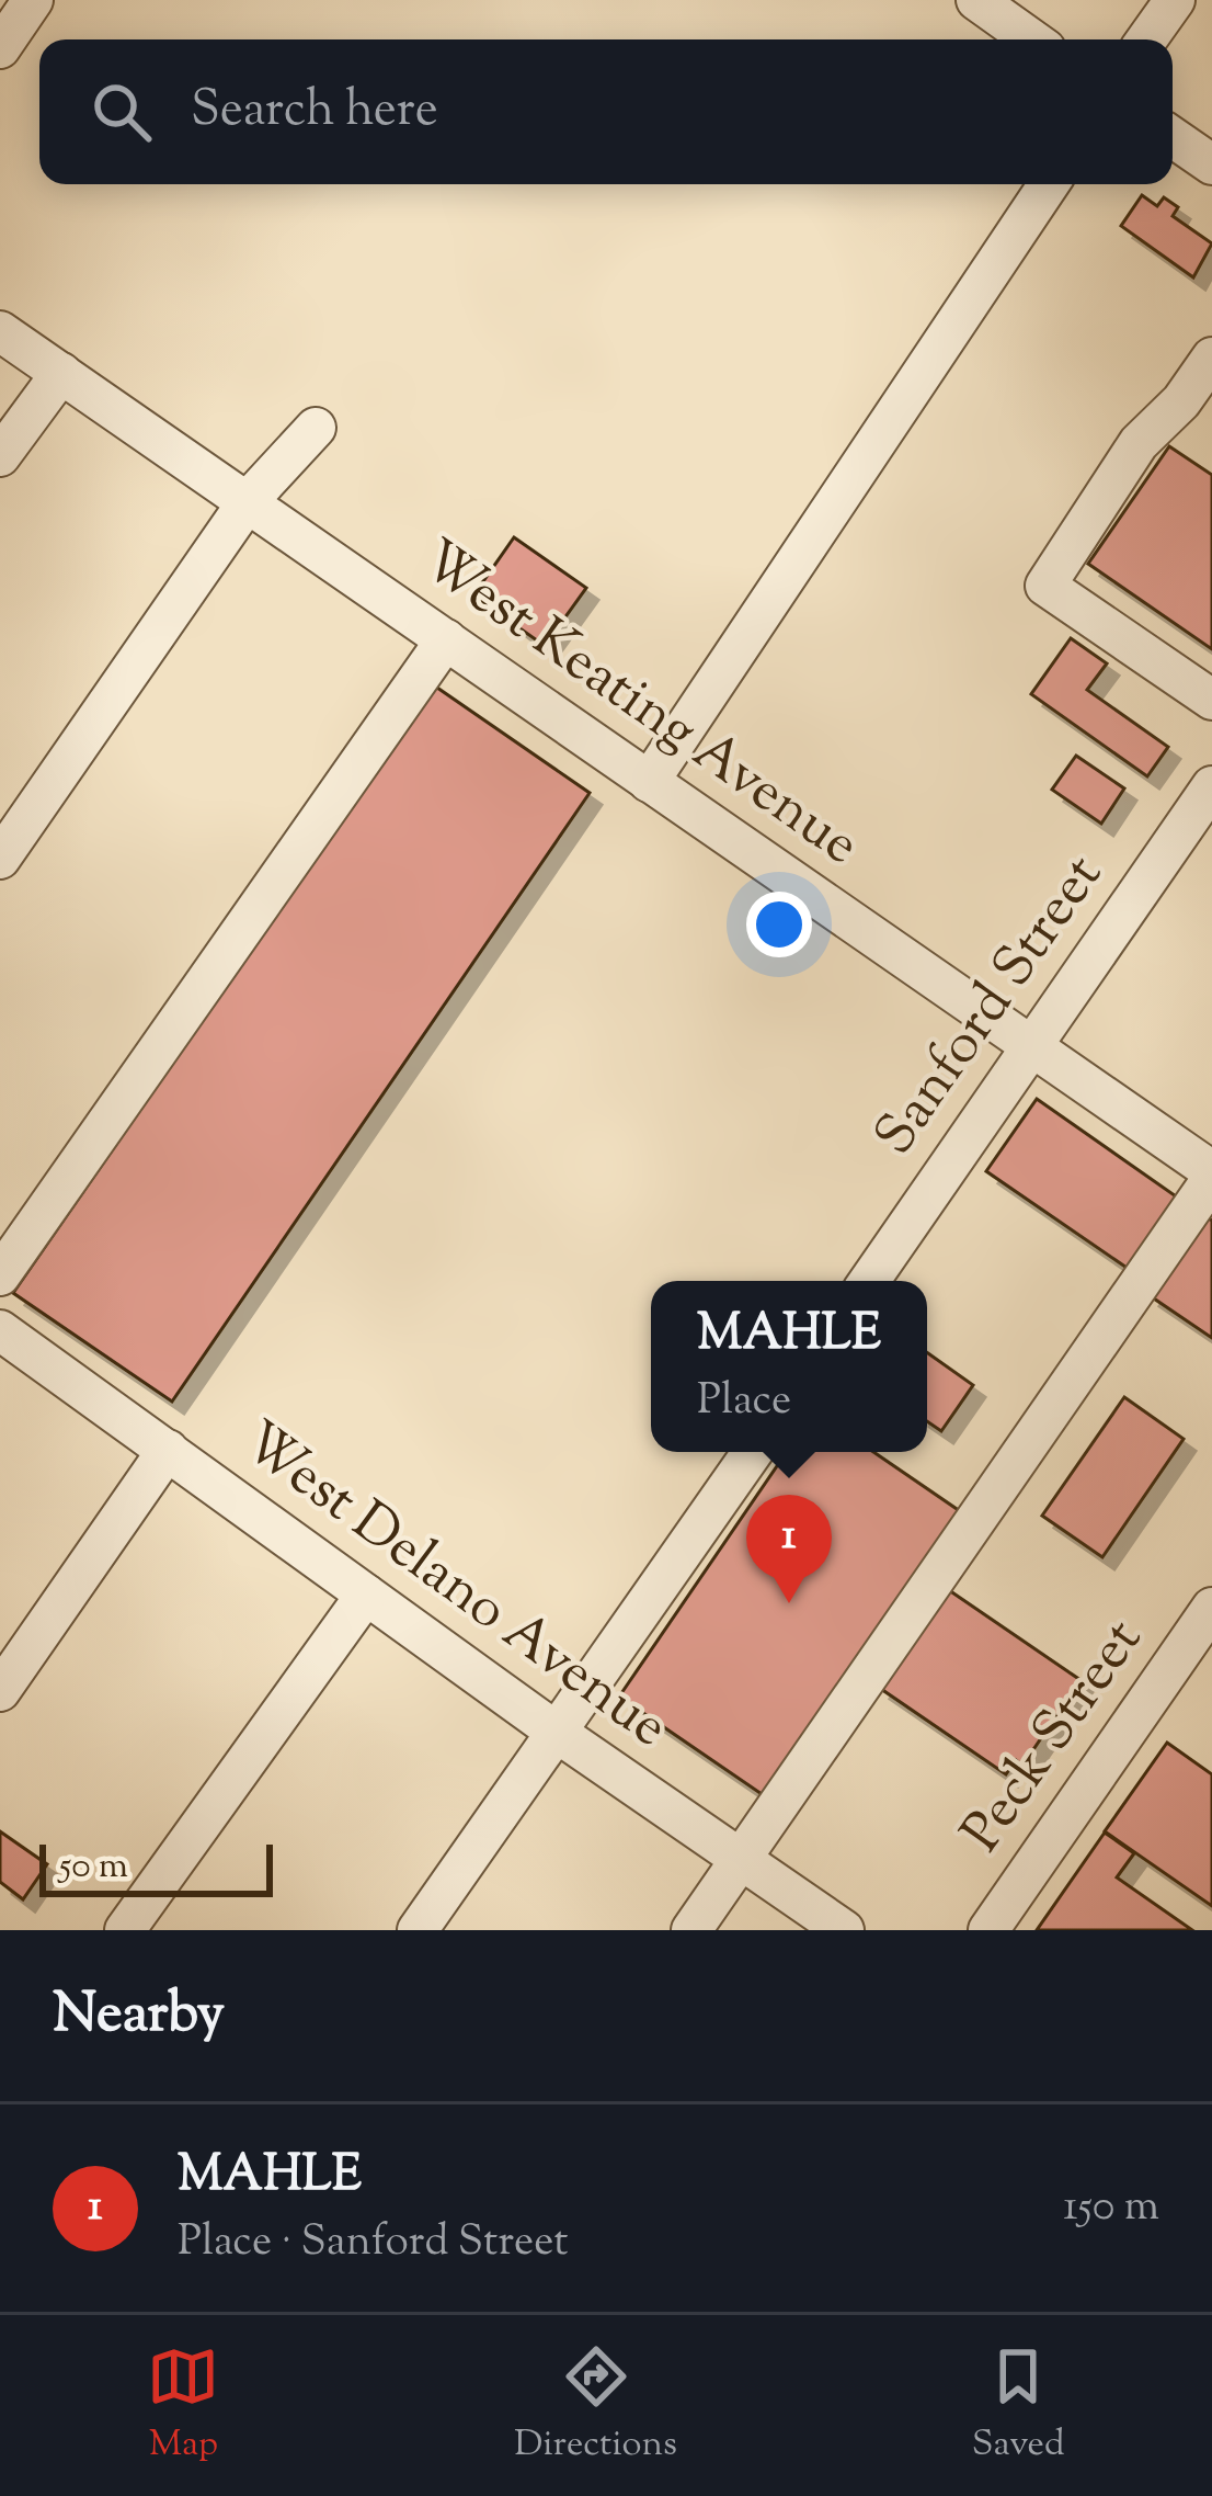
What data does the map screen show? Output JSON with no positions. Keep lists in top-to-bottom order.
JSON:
{
  "streets": {
    "street": [
      "West Keating Avenue",
      "Sanford Street",
      "West Delano Avenue",
      "Peck Street"
    ]
  },
  "crossings": [
    ["West Keating Avenue", "Sanford Street"]
  ],
  "scale_bar": "50 m",
  "page": {
    "search": "Search here",
    "popup": ["MAHLE", "Place"],
    "pins": "1",
    "scale": "50 m",
    "heading": "Nearby",
    "list": [
      {
        "mark": "1",
        "name": "MAHLE",
        "note": "Place · Sanford Street",
        "value": "150 m"
      }
    ],
    "nav": ["Map", "Directions", "Saved"]
  }
}
